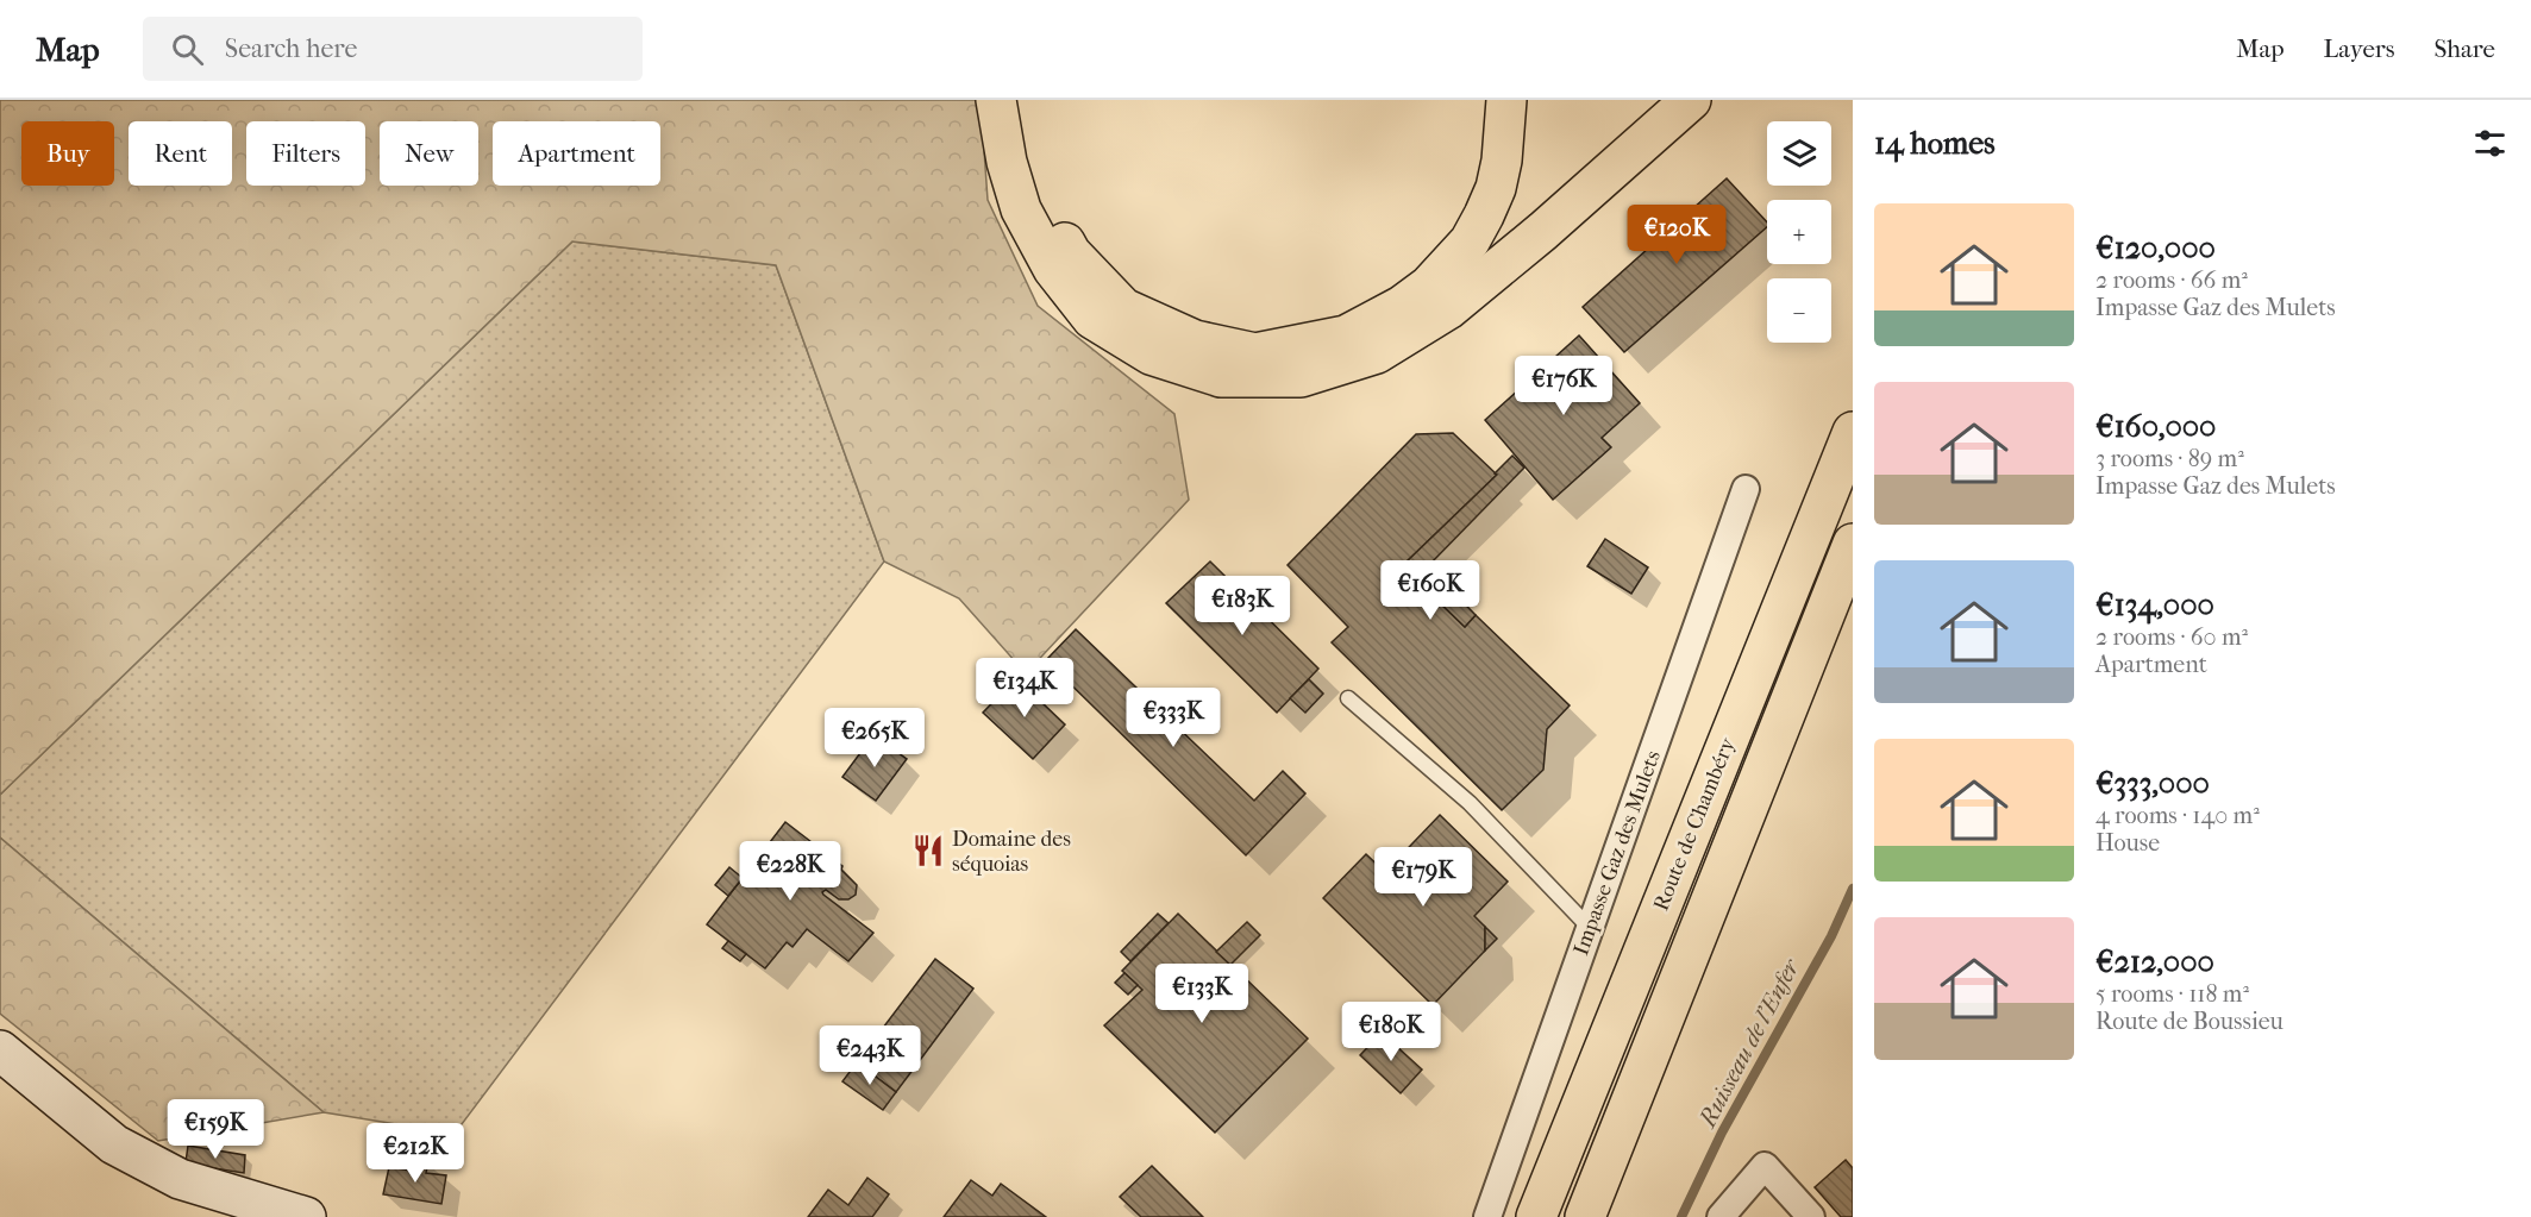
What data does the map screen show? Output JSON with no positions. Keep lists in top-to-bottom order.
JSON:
{
  "streets": {
    "main road": ["Route de Chambéry"],
    "street": ["Impasse Gaz des Mulets"]
  },
  "water": ["Ruisseau de l'Enfer"],
  "places": {
    "restaurant": ["Domaine des séquoias"]
  },
  "page": {
    "header": "Map",
    "search": "Search here",
    "nav": ["Map", "Layers", "Share"],
    "heading": "14 homes",
    "map_buttons": ["+", "−"],
    "chip": [
      "Buy",
      "Rent",
      "Filters",
      "New",
      "Apartment"
    ],
    "list": [
      {
        "name": "€120,000",
        "note": "2 rooms · 66 m² · Impasse Gaz des Mulets"
      },
      {
        "name": "€160,000",
        "note": "3 rooms · 89 m² · Impasse Gaz des Mulets"
      },
      {
        "name": "€134,000",
        "note": "2 rooms · 60 m² · Apartment"
      },
      {
        "name": "€333,000",
        "note": "4 rooms · 140 m² · House"
      },
      {
        "name": "€212,000",
        "note": "5 rooms · 118 m² · Route de Boussieu"
      }
    ],
    "price": [
      "€120K",
      "€176K",
      "€160K",
      "€183K",
      "€134K",
      "€333K",
      "€265K",
      "€228K",
      "€179K",
      "€133K",
      "€180K",
      "€243K",
      "€159K",
      "€212K"
    ]
  }
}
